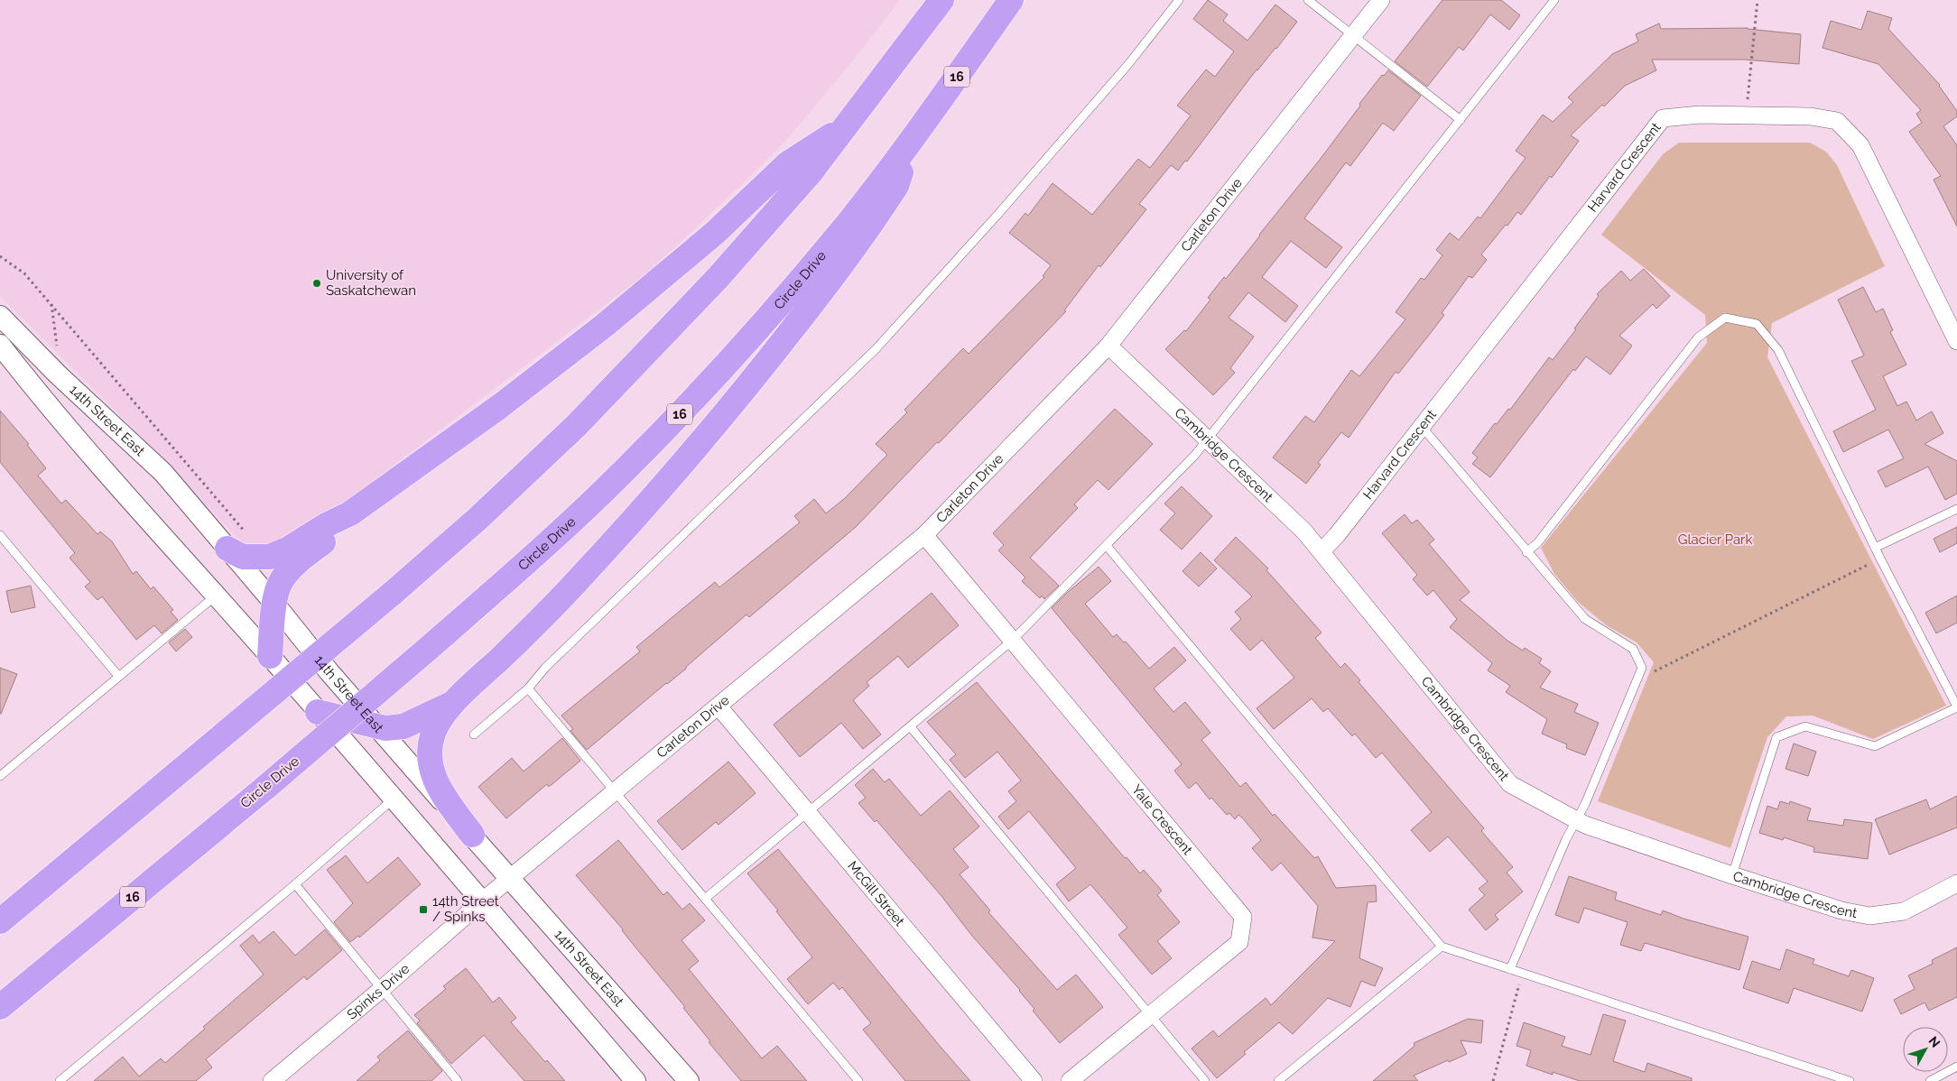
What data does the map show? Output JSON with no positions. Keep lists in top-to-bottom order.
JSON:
{
  "streets": {
    "highway": ["16", "Circle Drive"],
    "street": [
      "Harvard Crescent",
      "Carleton Drive",
      "14th Street East",
      "Cambridge Crescent",
      "Yale Crescent",
      "McGill Street",
      "Spinks Drive"
    ]
  },
  "crossings": [
    ["Harvard Crescent", "Cambridge Crescent"],
    ["Carleton Drive", "14th Street East"],
    ["Carleton Drive", "Cambridge Crescent"],
    ["Carleton Drive", "Yale Crescent"],
    ["Carleton Drive", "McGill Street"],
    ["Carleton Drive", "Spinks Drive"]
  ],
  "parks": ["Glacier Park"],
  "places": {
    "other": ["University of Saskatchewan"],
    "transit": ["14th Street / Spinks"]
  },
  "north": "top right"
}
